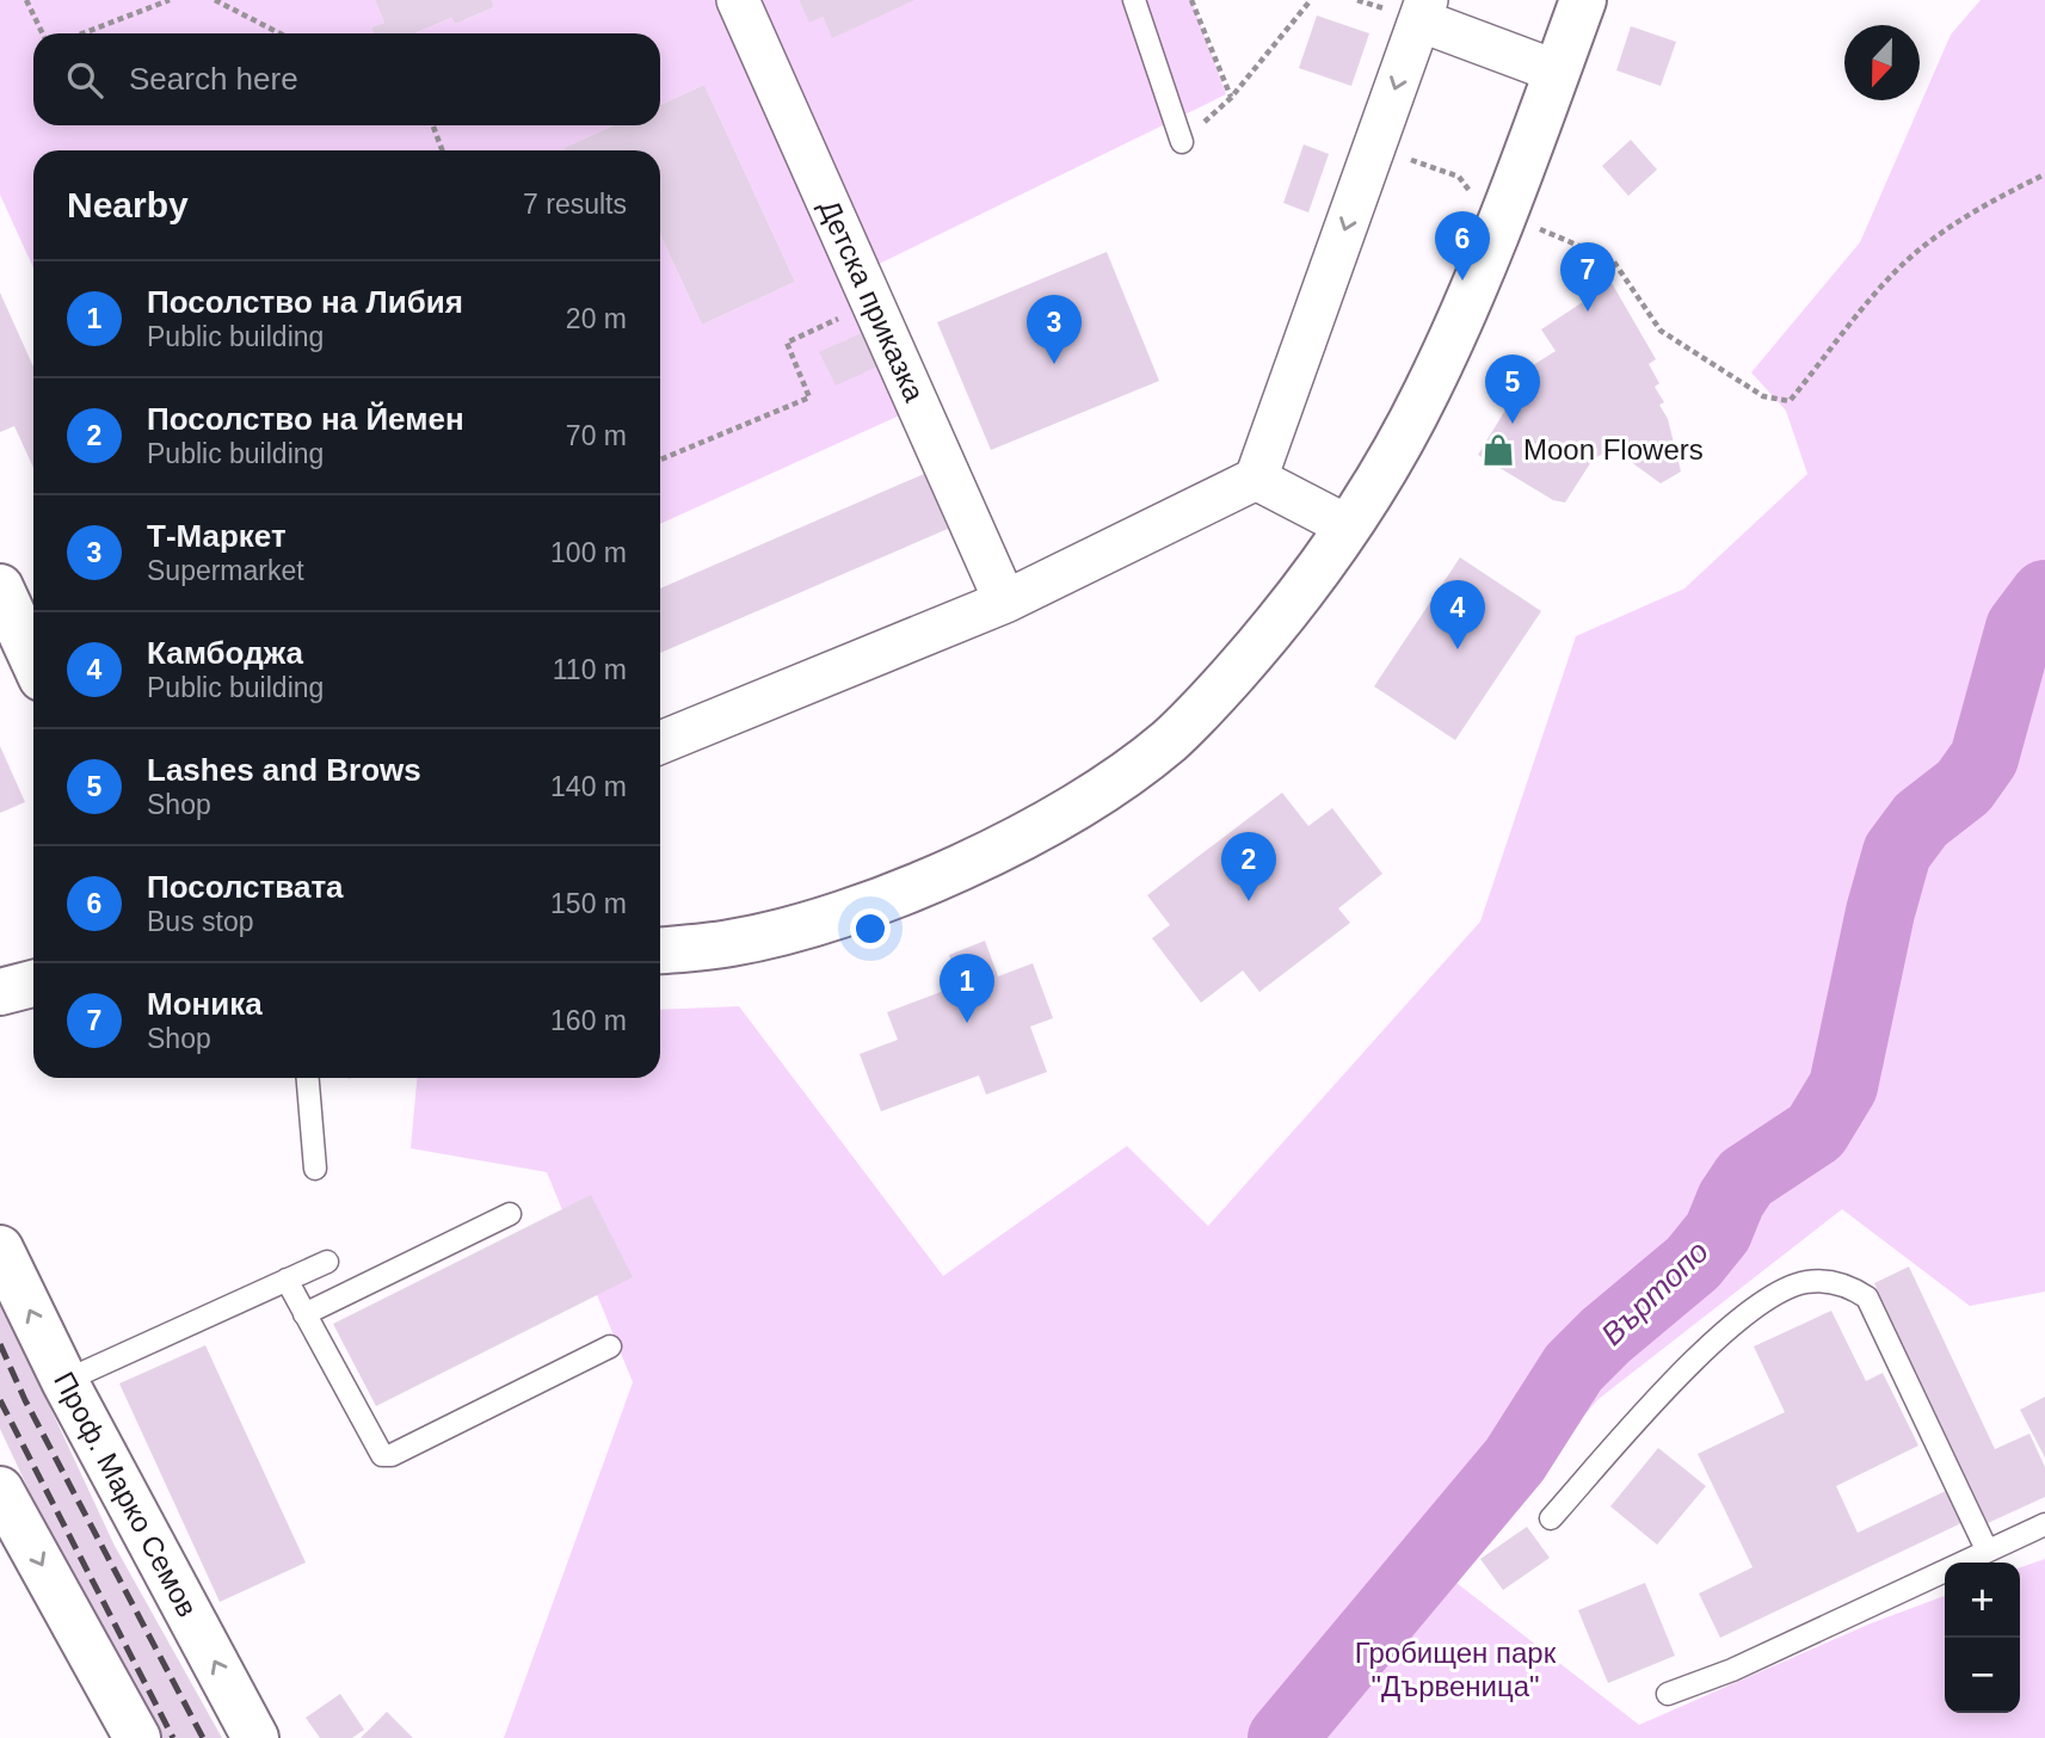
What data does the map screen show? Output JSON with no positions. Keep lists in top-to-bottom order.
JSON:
{
  "streets": {
    "street": ["Детска приказка", "Проф. Марко Семов"]
  },
  "water": ["Въртопо"],
  "parks": ["Гробищен парк \"Дървеница\""],
  "places": {
    "shop": ["Moon Flowers"]
  },
  "north": "bottom",
  "page": {
    "search": "Search here",
    "heading": ["Nearby", "7 results"],
    "pins": [
      "6",
      "7",
      "3",
      "5",
      "4",
      "2",
      "1"
    ],
    "list": [
      {
        "mark": "1",
        "name": "Посолство на Либия",
        "note": "Public building",
        "value": "20 m"
      },
      {
        "mark": "2",
        "name": "Посолство на Йемен",
        "note": "Public building",
        "value": "70 m"
      },
      {
        "mark": "3",
        "name": "Т-Маркет",
        "note": "Supermarket",
        "value": "100 m"
      },
      {
        "mark": "4",
        "name": "Камбоджа",
        "note": "Public building",
        "value": "110 m"
      },
      {
        "mark": "5",
        "name": "Lashes and Brows",
        "note": "Shop",
        "value": "140 m"
      },
      {
        "mark": "6",
        "name": "Посолствата",
        "note": "Bus stop",
        "value": "150 m"
      },
      {
        "mark": "7",
        "name": "Моника",
        "note": "Shop",
        "value": "160 m"
      }
    ],
    "map_buttons": ["+", "−"]
  }
}
